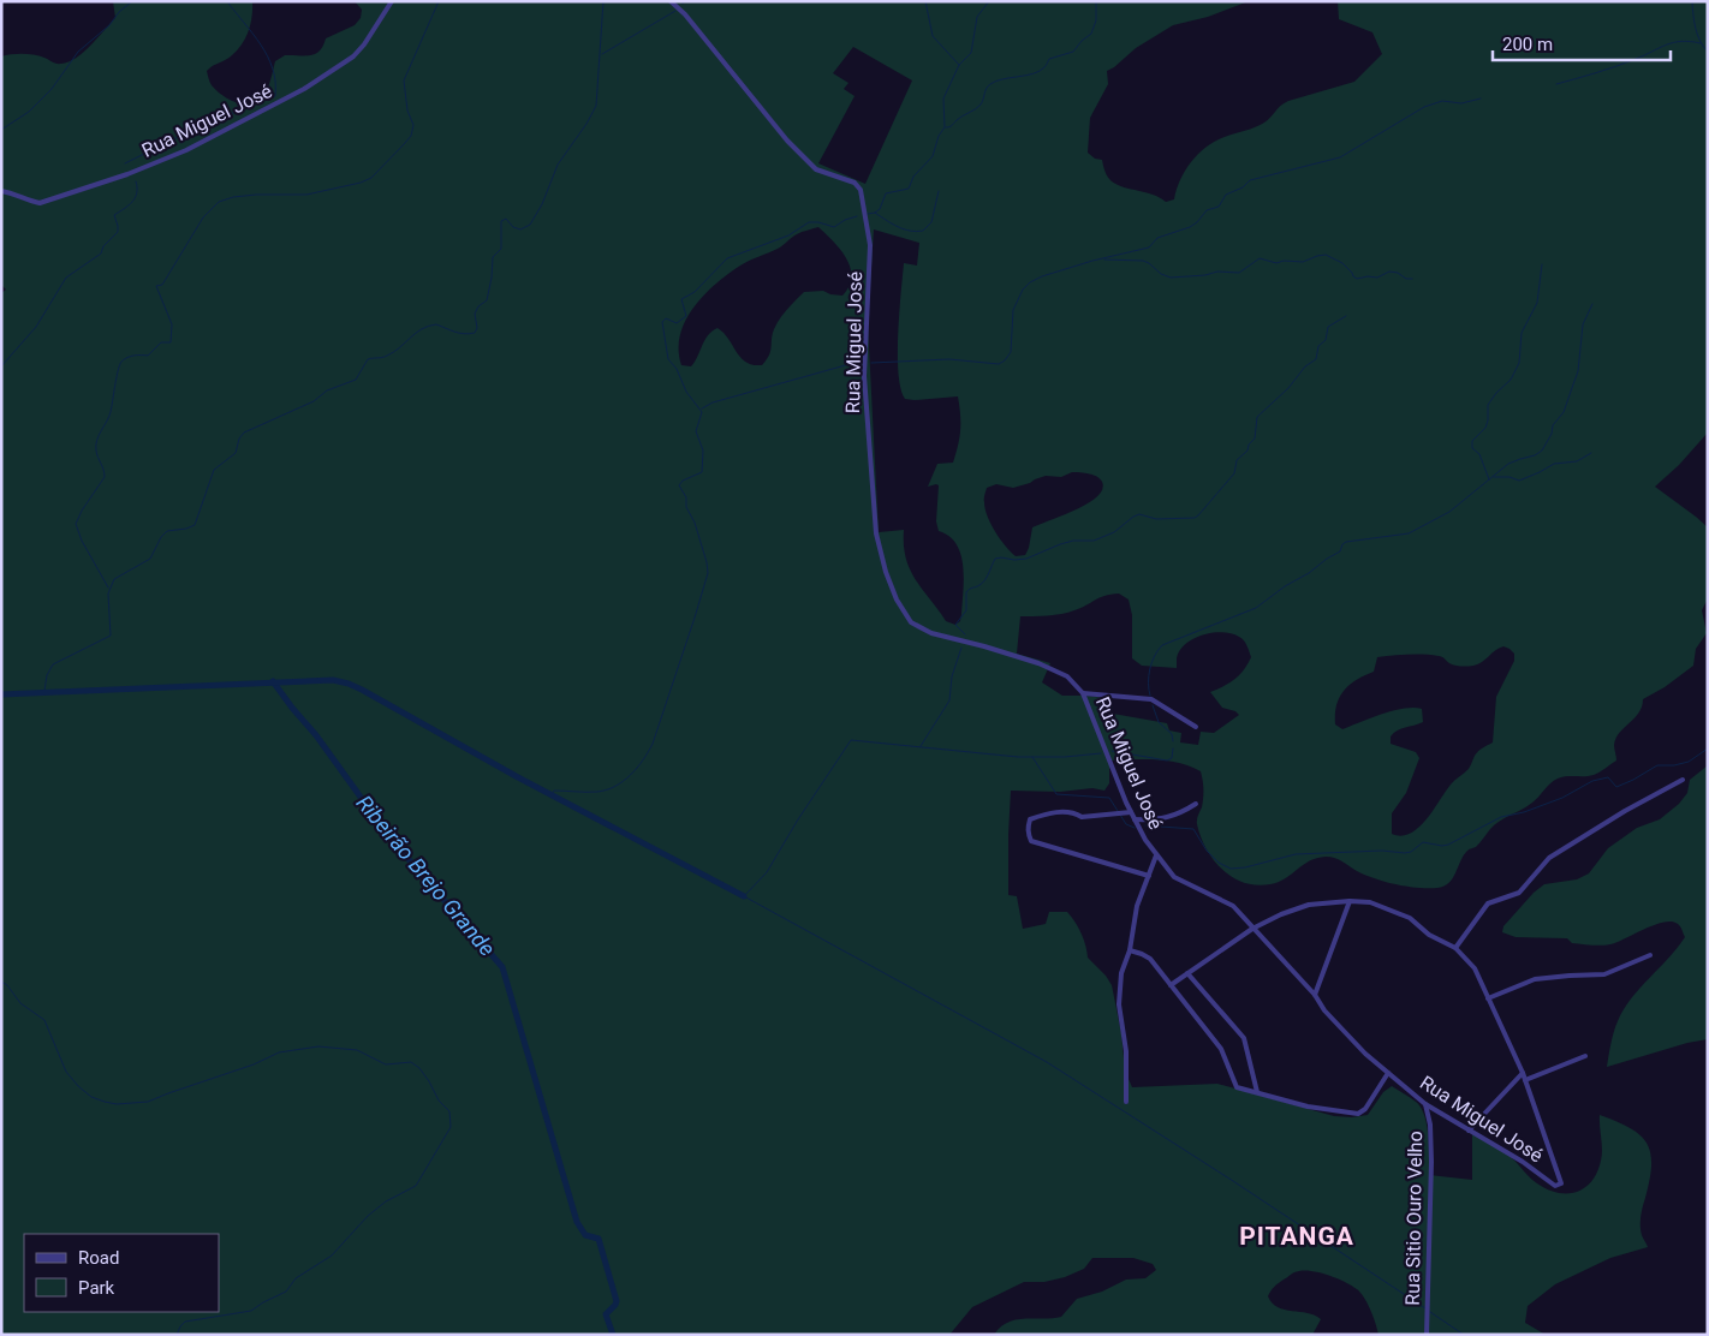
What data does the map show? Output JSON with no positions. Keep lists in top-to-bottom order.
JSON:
{
  "streets": {
    "street": ["Rua Miguel José", "Rua Sitio Ouro Velho"]
  },
  "crossings": [
    ["Rua Miguel José", "Rua Sitio Ouro Velho"]
  ],
  "districts": ["PITANGA"],
  "water": ["Ribeirão Brejo Grande"],
  "legend": ["Road", "Park"],
  "scale_bar": "200 m"
}
